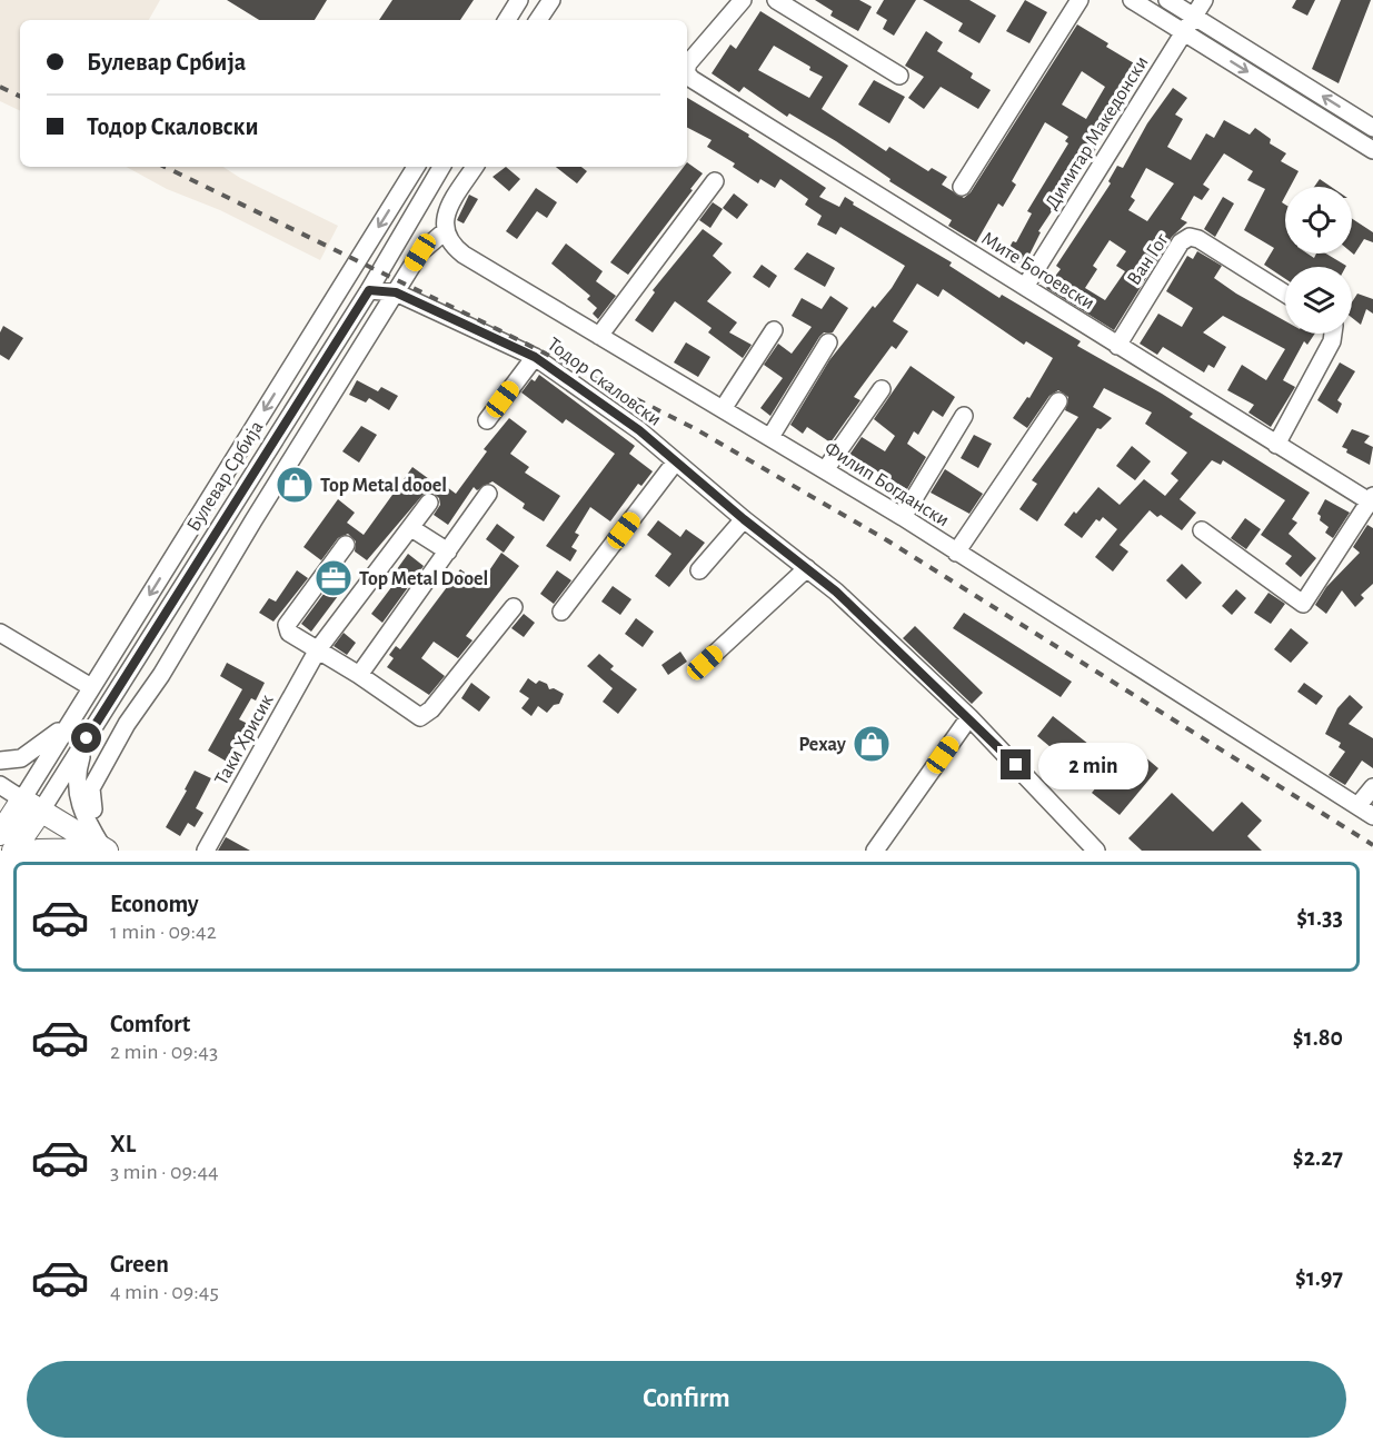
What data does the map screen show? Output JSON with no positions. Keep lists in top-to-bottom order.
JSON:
{
  "streets": {
    "street": [
      "Димитар Македонски",
      "Ван Гог",
      "Мите Богоевски",
      "Тодор Скаловски",
      "Булевар Србија",
      "Филип Богдански",
      "Таки Хрисик"
    ]
  },
  "crossings": [
    ["Димитар Македонски", "Мите Богоевски"],
    ["Ван Гог", "Мите Богоевски"]
  ],
  "places": {
    "shop": ["Top Metal dooel", "Рехау"],
    "office": ["Top Metal Dooel"]
  },
  "page": {
    "banner": ["Булевар Србија", "Тодор Скаловски"],
    "bubble": "2 min",
    "list": [
      {
        "name": "Economy",
        "note": "1 min · 09:42",
        "value": "$1.33"
      },
      {
        "name": "Comfort",
        "note": "2 min · 09:43",
        "value": "$1.80"
      },
      {
        "name": "XL",
        "note": "3 min · 09:44",
        "value": "$2.27"
      },
      {
        "name": "Green",
        "note": "4 min · 09:45",
        "value": "$1.97"
      }
    ],
    "buttons": "Confirm"
  }
}
